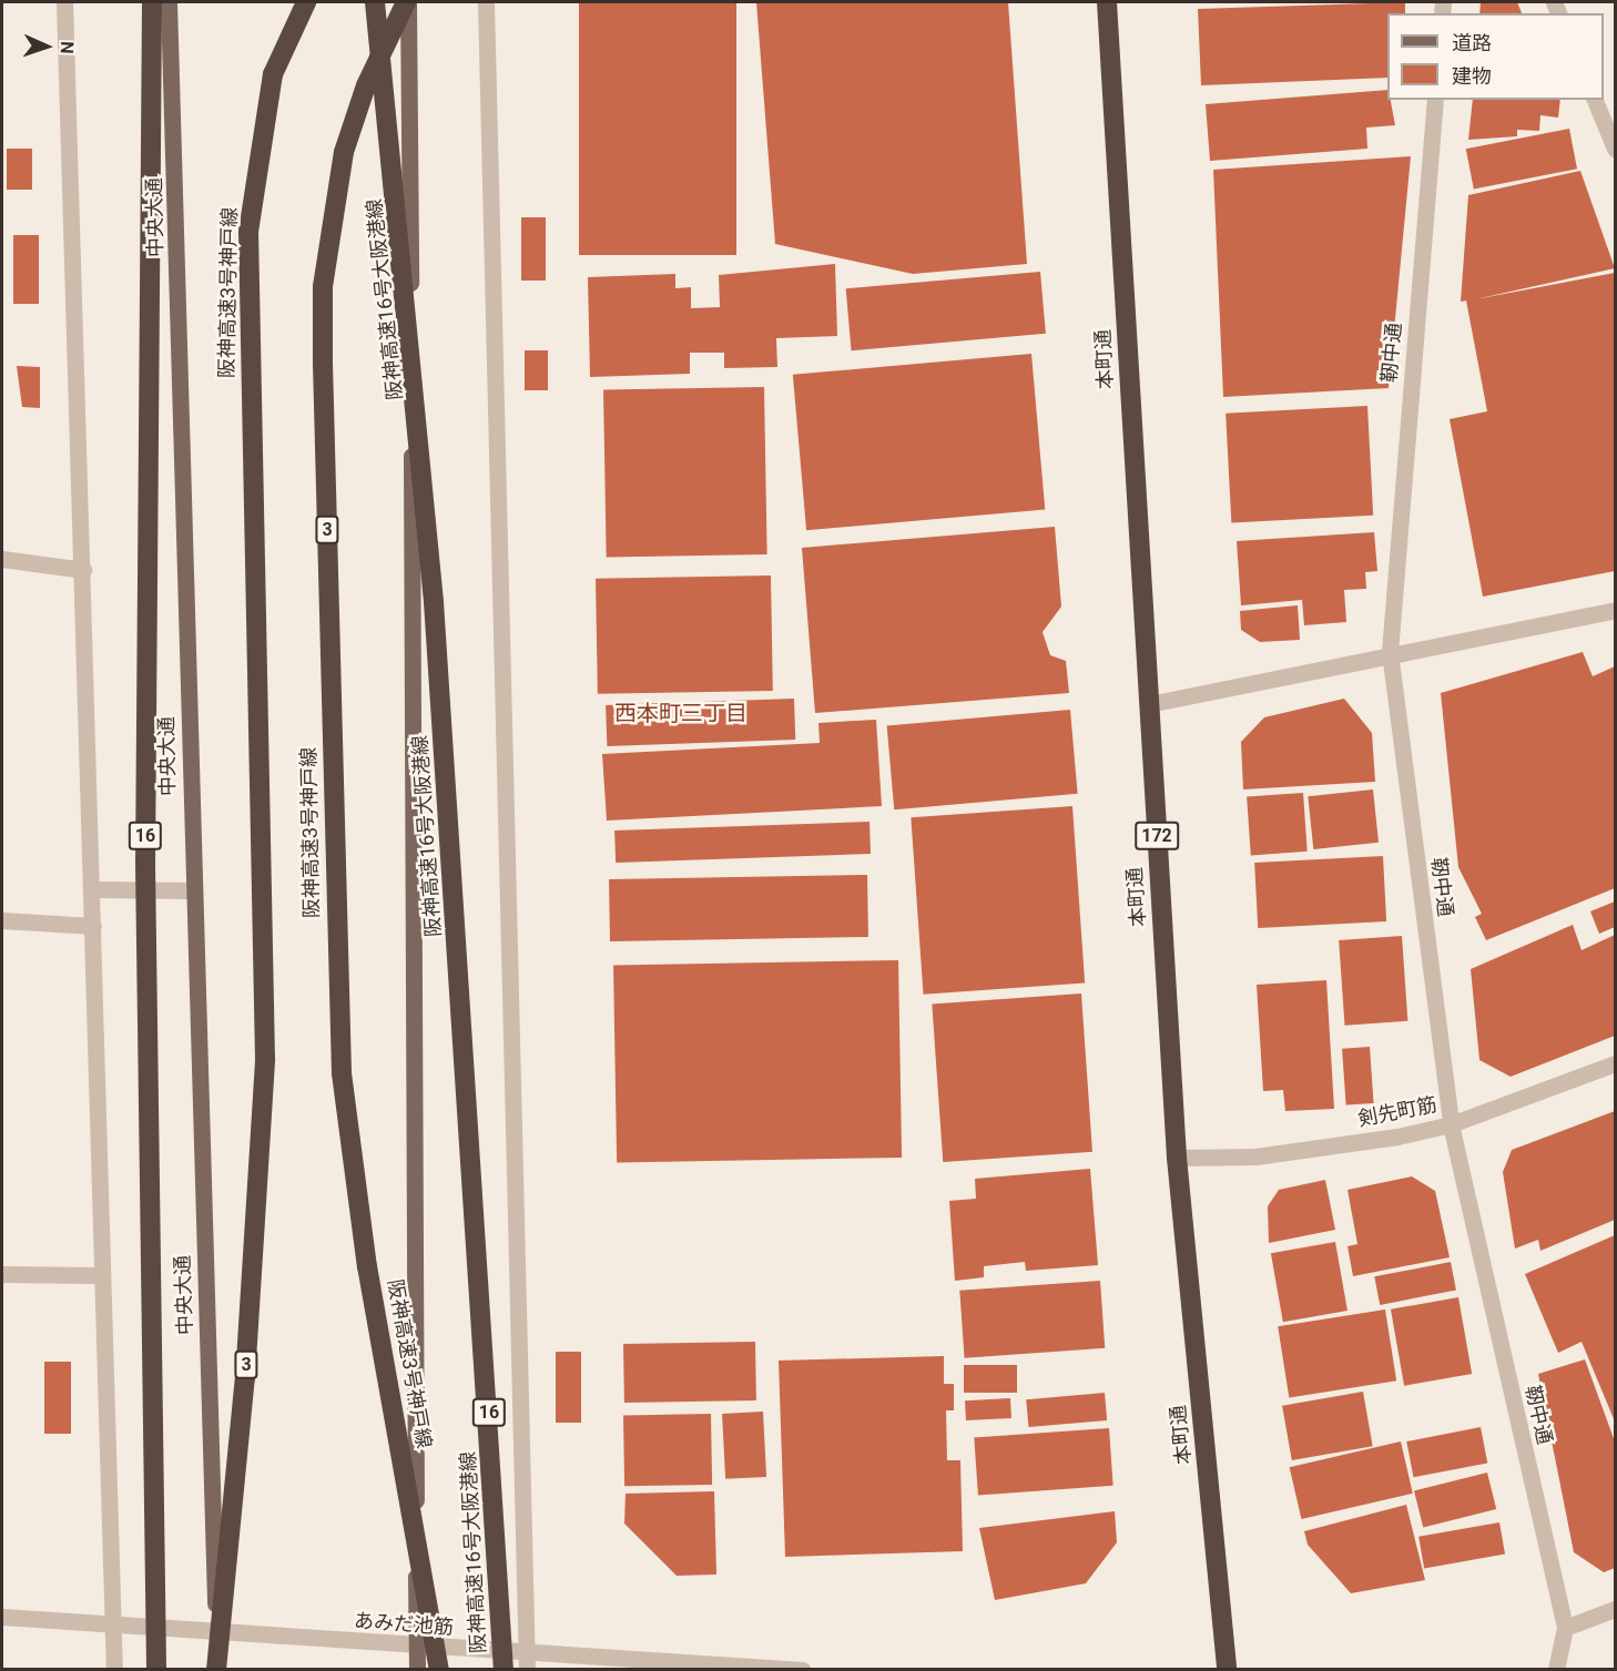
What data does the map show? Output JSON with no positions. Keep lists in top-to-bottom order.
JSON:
{
  "streets": {
    "highway": [
      "阪神高速3号神戸線",
      "阪神高速16号大阪港線",
      "本町通",
      "3",
      "16",
      "172"
    ],
    "main road": ["中央大通"],
    "street": ["靭中通", "剣先町筋", "あみだ池筋"]
  },
  "crossings": [
    ["中央大通", "阪神高速3号神戸線"],
    ["中央大通", "あみだ池筋"],
    ["阪神高速3号神戸線", "阪神高速16号大阪港線"],
    ["靭中通", "剣先町筋"],
    ["本町通", "剣先町筋"]
  ],
  "districts": ["西本町三丁目"],
  "legend": ["道路", "建物"],
  "north": "right"
}
